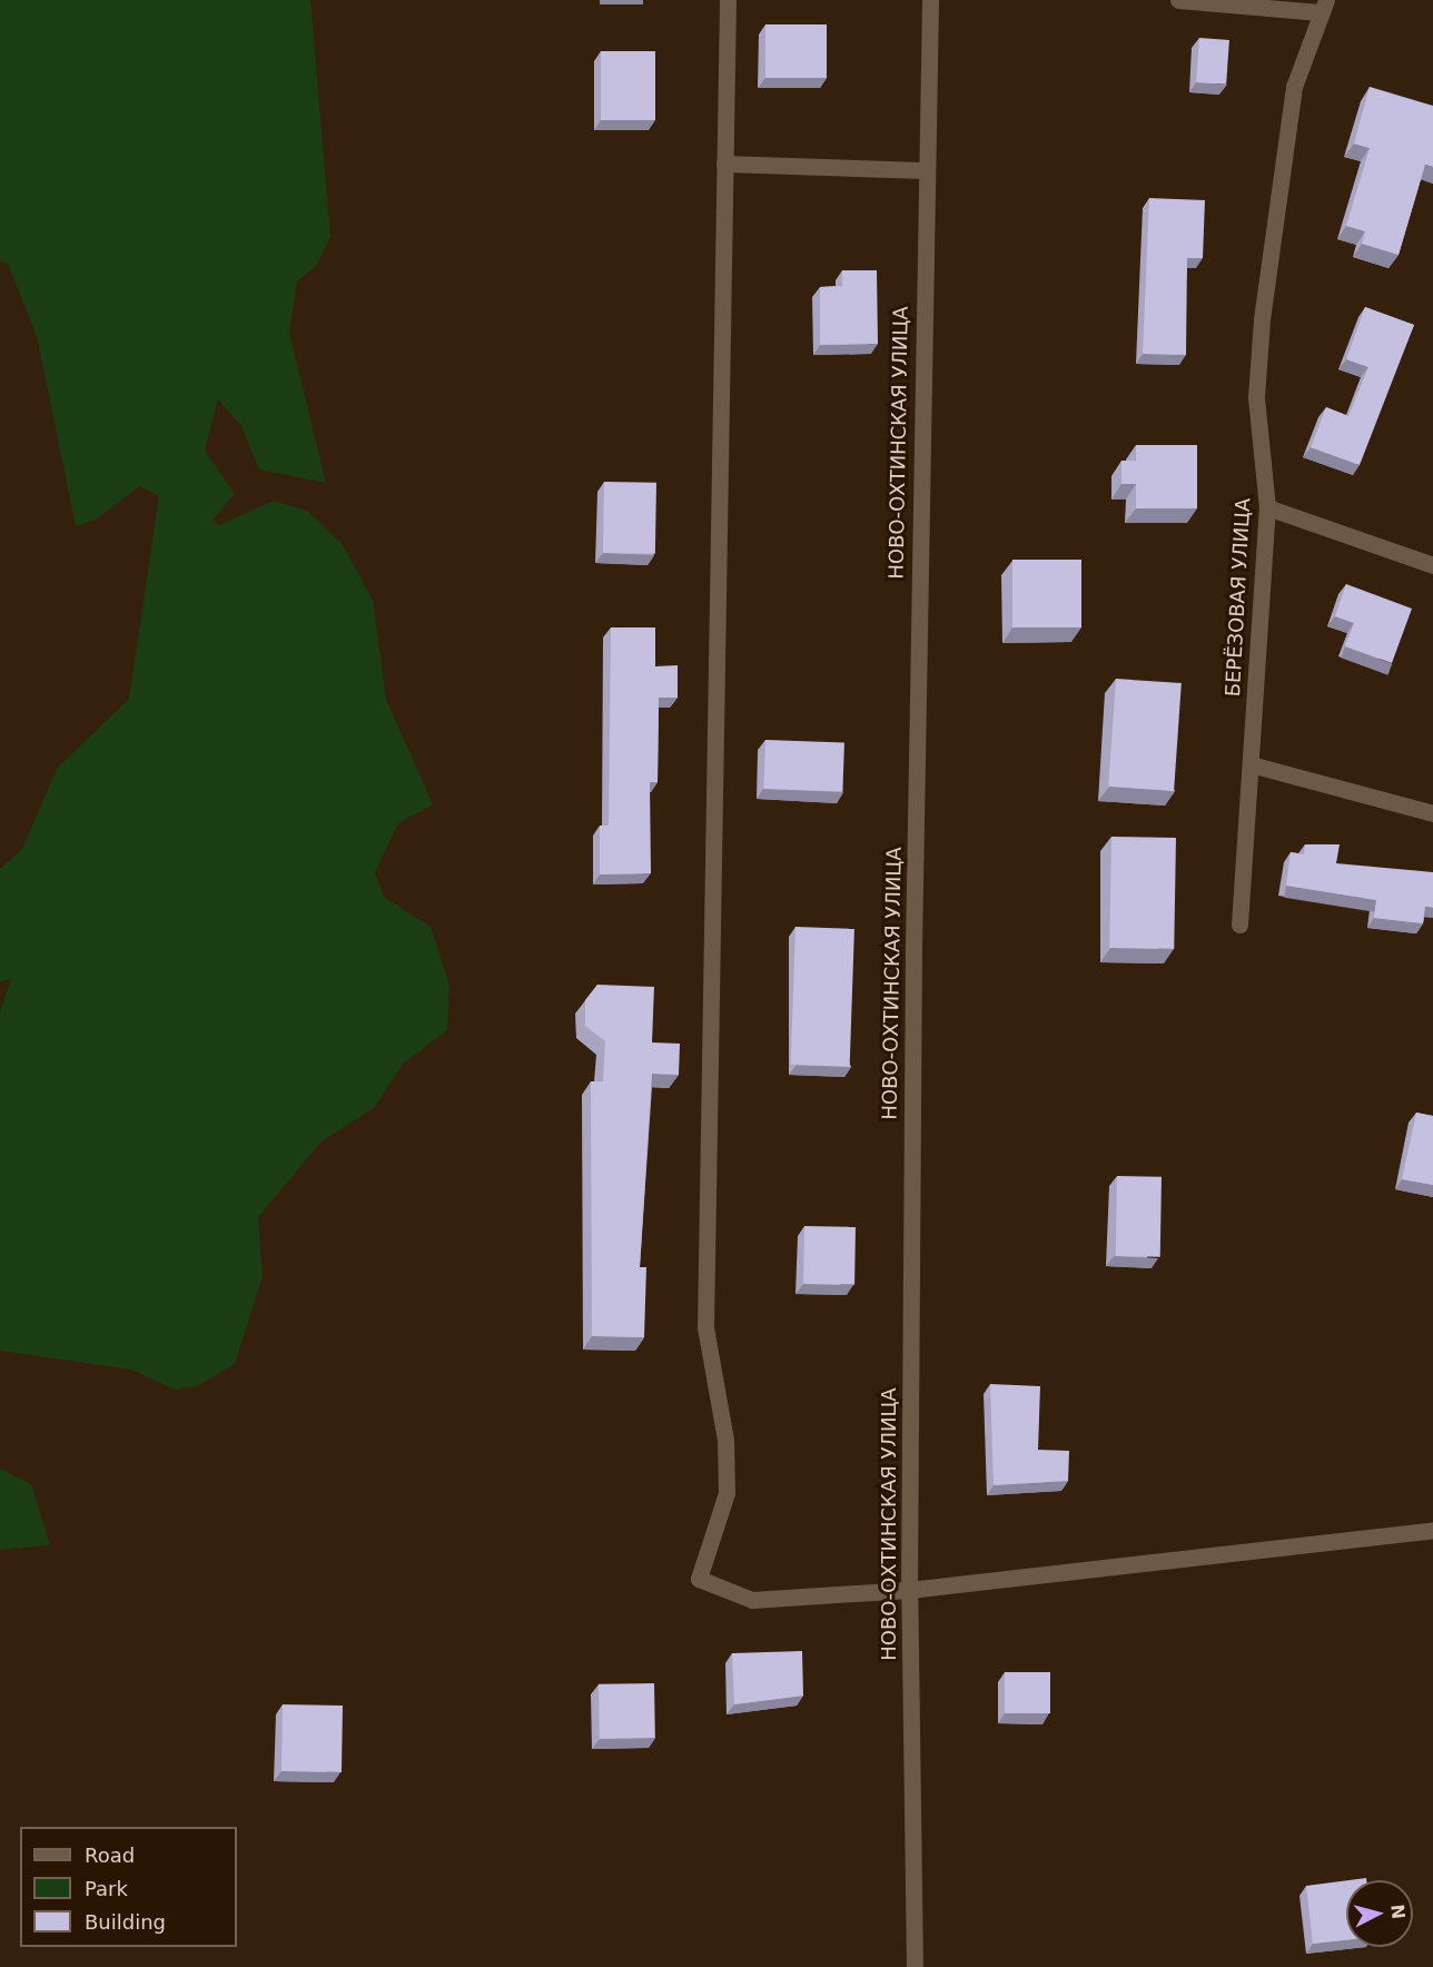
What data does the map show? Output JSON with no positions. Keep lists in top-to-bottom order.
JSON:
{
  "streets": {
    "street": ["НОВО-ОХТИНСКАЯ УЛИЦА", "БЕРЁЗОВАЯ УЛИЦА"]
  },
  "legend": ["Road", "Park", "Building"],
  "north": "right"
}
